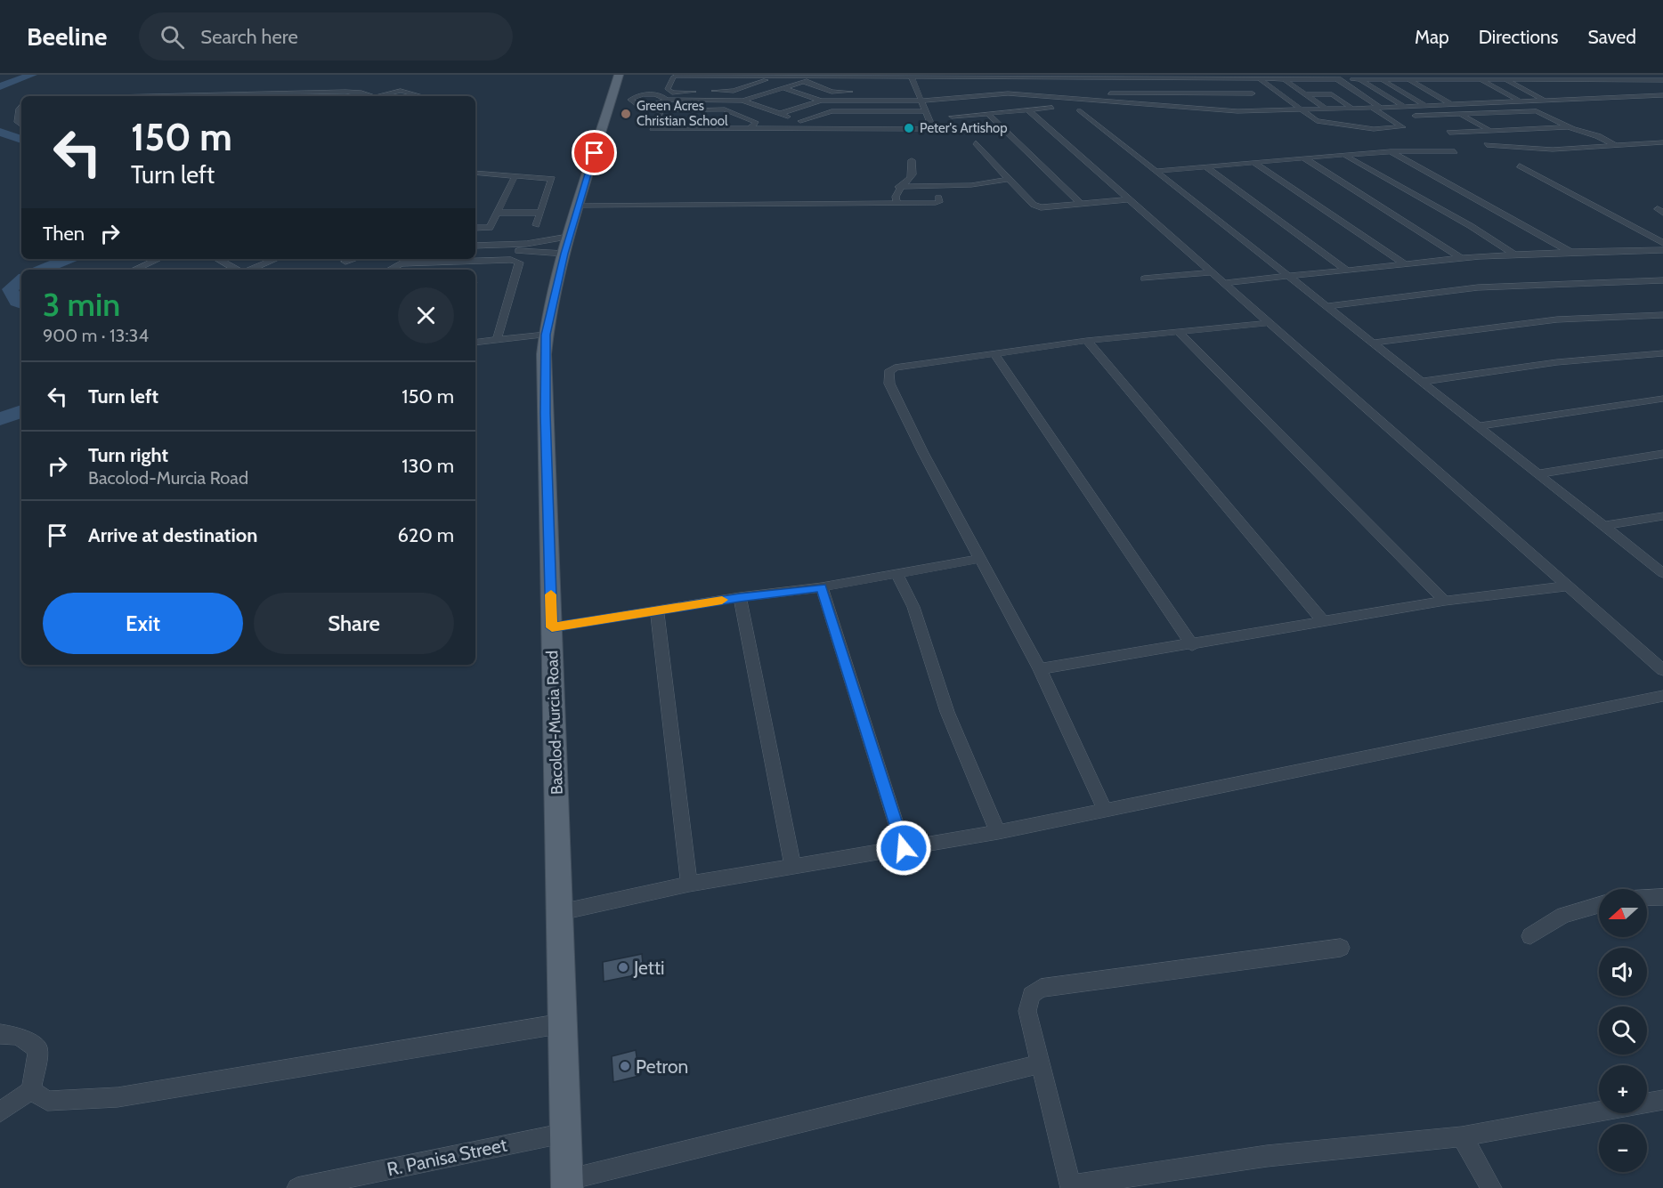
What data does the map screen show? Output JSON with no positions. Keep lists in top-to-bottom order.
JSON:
{
  "streets": {
    "main road": ["Bacolod-Murcia Road"],
    "street": ["R. Panisa Street"]
  },
  "crossings": [
    ["Bacolod-Murcia Road", "R. Panisa Street"]
  ],
  "places": [
    "Green Acres Christian School",
    "Peter's Artishop",
    "Jetti",
    "Petron"
  ],
  "north": "left",
  "page": {
    "header": "Beeline",
    "search": "Search here",
    "nav": ["Map", "Directions", "Saved"],
    "turn": ["150 m", "Turn left"],
    "then": "Then",
    "heading": ["3 min", "900 m · 13:34"],
    "list": [
      {
        "name": "Turn left",
        "value": "150 m"
      },
      {
        "name": "Turn right",
        "note": "Bacolod-Murcia Road",
        "value": "130 m"
      },
      {
        "name": "Arrive at destination",
        "value": "620 m"
      }
    ],
    "buttons": ["Exit", "Share"],
    "map_buttons": ["+", "−"]
  }
}
